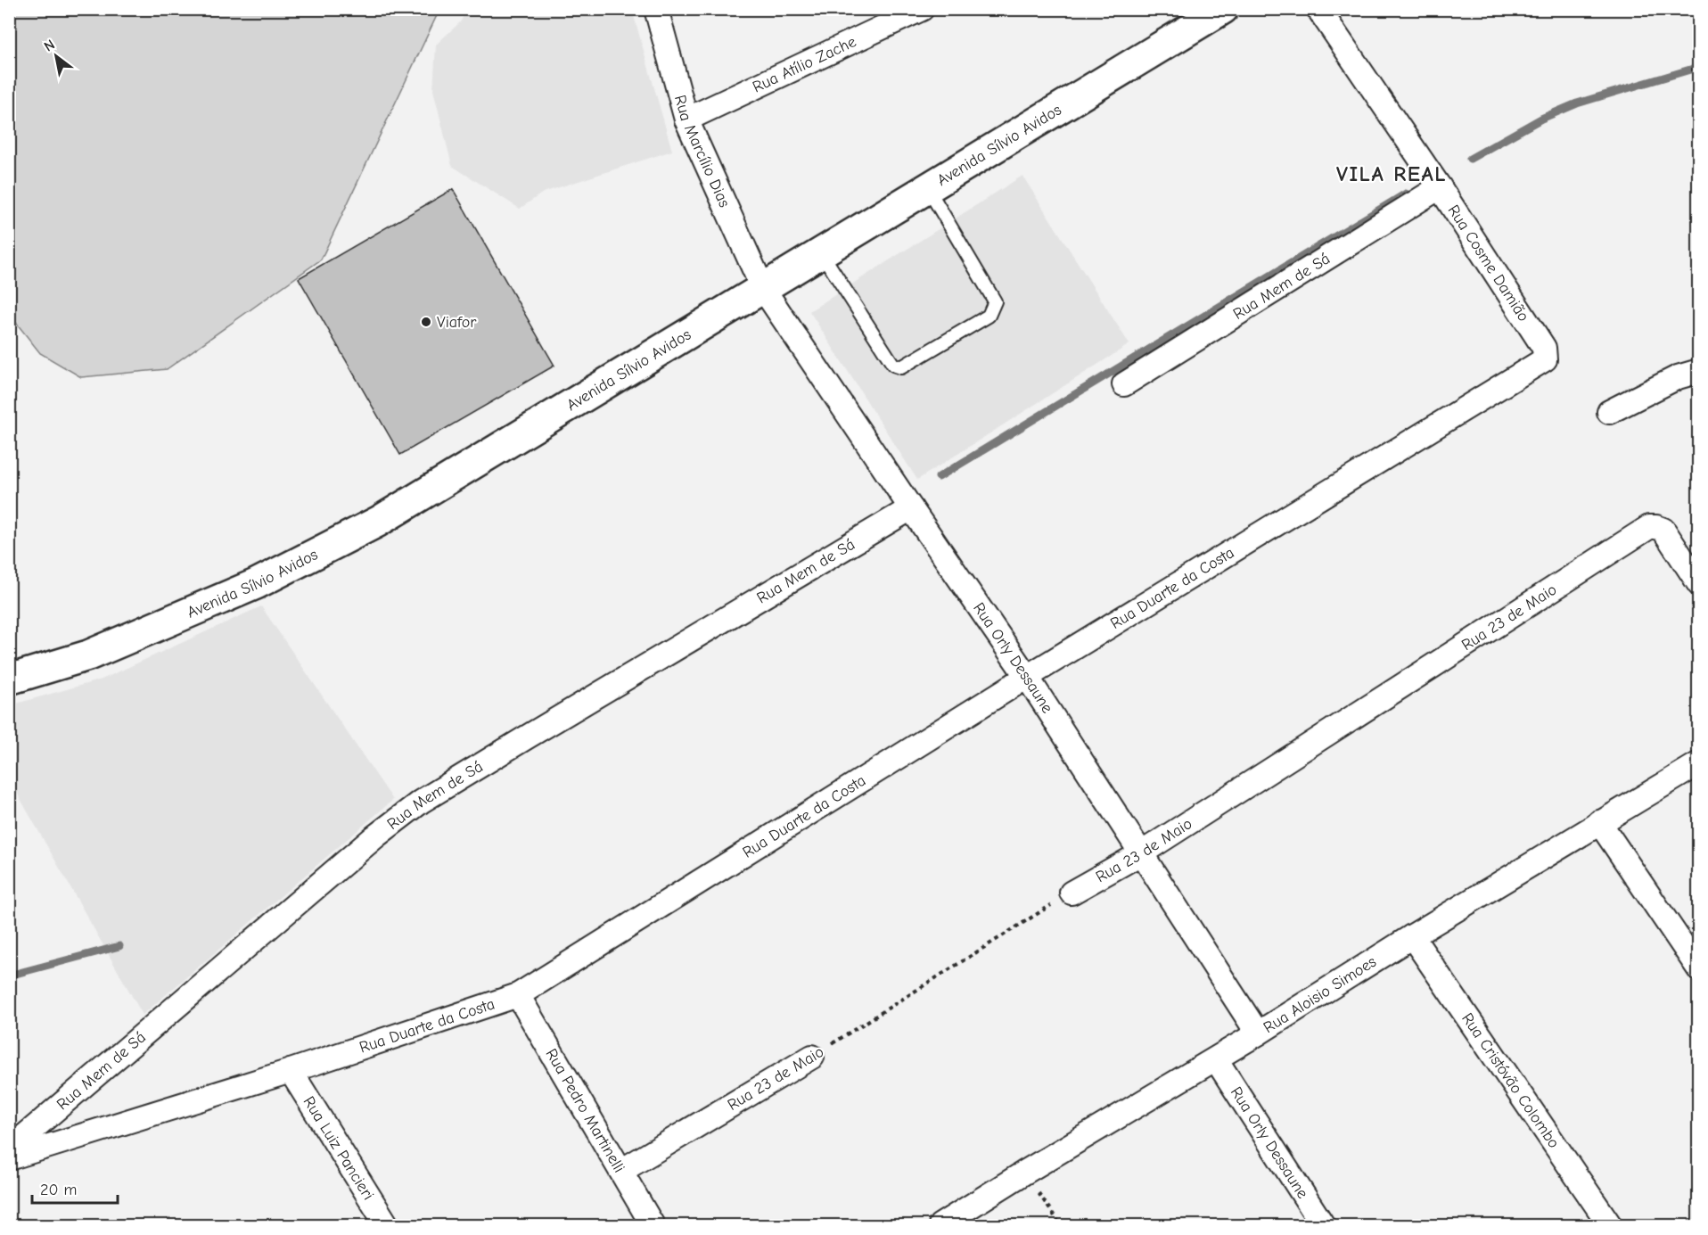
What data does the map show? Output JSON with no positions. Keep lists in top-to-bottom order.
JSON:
{
  "streets": {
    "main road": ["Avenida Sílvio Avidos"],
    "street": [
      "Rua Atílio Zache",
      "Rua Marcílio Dias",
      "Rua Cosme Damião",
      "Rua Mem de Sá",
      "Rua Duarte da Costa",
      "Rua 23 de Maio",
      "Rua Orly Dessaune",
      "Rua Aloisio Simoes",
      "Rua Cristóvão Colombo",
      "Rua Pedro Martinelli",
      "Rua Luiz Pancieri"
    ]
  },
  "crossings": [
    ["Rua Atílio Zache", "Rua Marcílio Dias"],
    ["Avenida Sílvio Avidos", "Rua Marcílio Dias"],
    ["Avenida Sílvio Avidos", "Rua Orly Dessaune"],
    ["Rua Marcílio Dias", "Rua Orly Dessaune"],
    ["Rua Cosme Damião", "Rua Mem de Sá"],
    ["Rua Cosme Damião", "Rua Duarte da Costa"],
    ["Rua Mem de Sá", "Rua Orly Dessaune"],
    ["Rua Duarte da Costa", "Rua Orly Dessaune"],
    ["Rua Duarte da Costa", "Rua Pedro Martinelli"],
    ["Rua Duarte da Costa", "Rua Luiz Pancieri"],
    ["Rua 23 de Maio", "Rua Orly Dessaune"],
    ["Rua 23 de Maio", "Rua Pedro Martinelli"],
    ["Rua Orly Dessaune", "Rua Aloisio Simoes"],
    ["Rua Aloisio Simoes", "Rua Cristóvão Colombo"]
  ],
  "districts": ["VILA REAL"],
  "places": ["Viafor"],
  "scale_bar": "20 m",
  "north": "top left"
}
